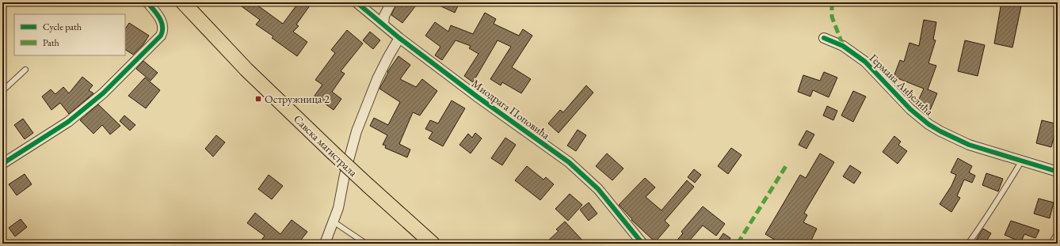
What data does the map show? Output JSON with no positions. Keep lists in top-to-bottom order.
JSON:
{
  "streets": {
    "main road": ["Савска магистрала"],
    "street": ["Германа Анђелића", "Миодрага Поповића"]
  },
  "places": {
    "transit": ["Остружница 2"]
  },
  "legend": ["Cycle path", "Path"]
}
